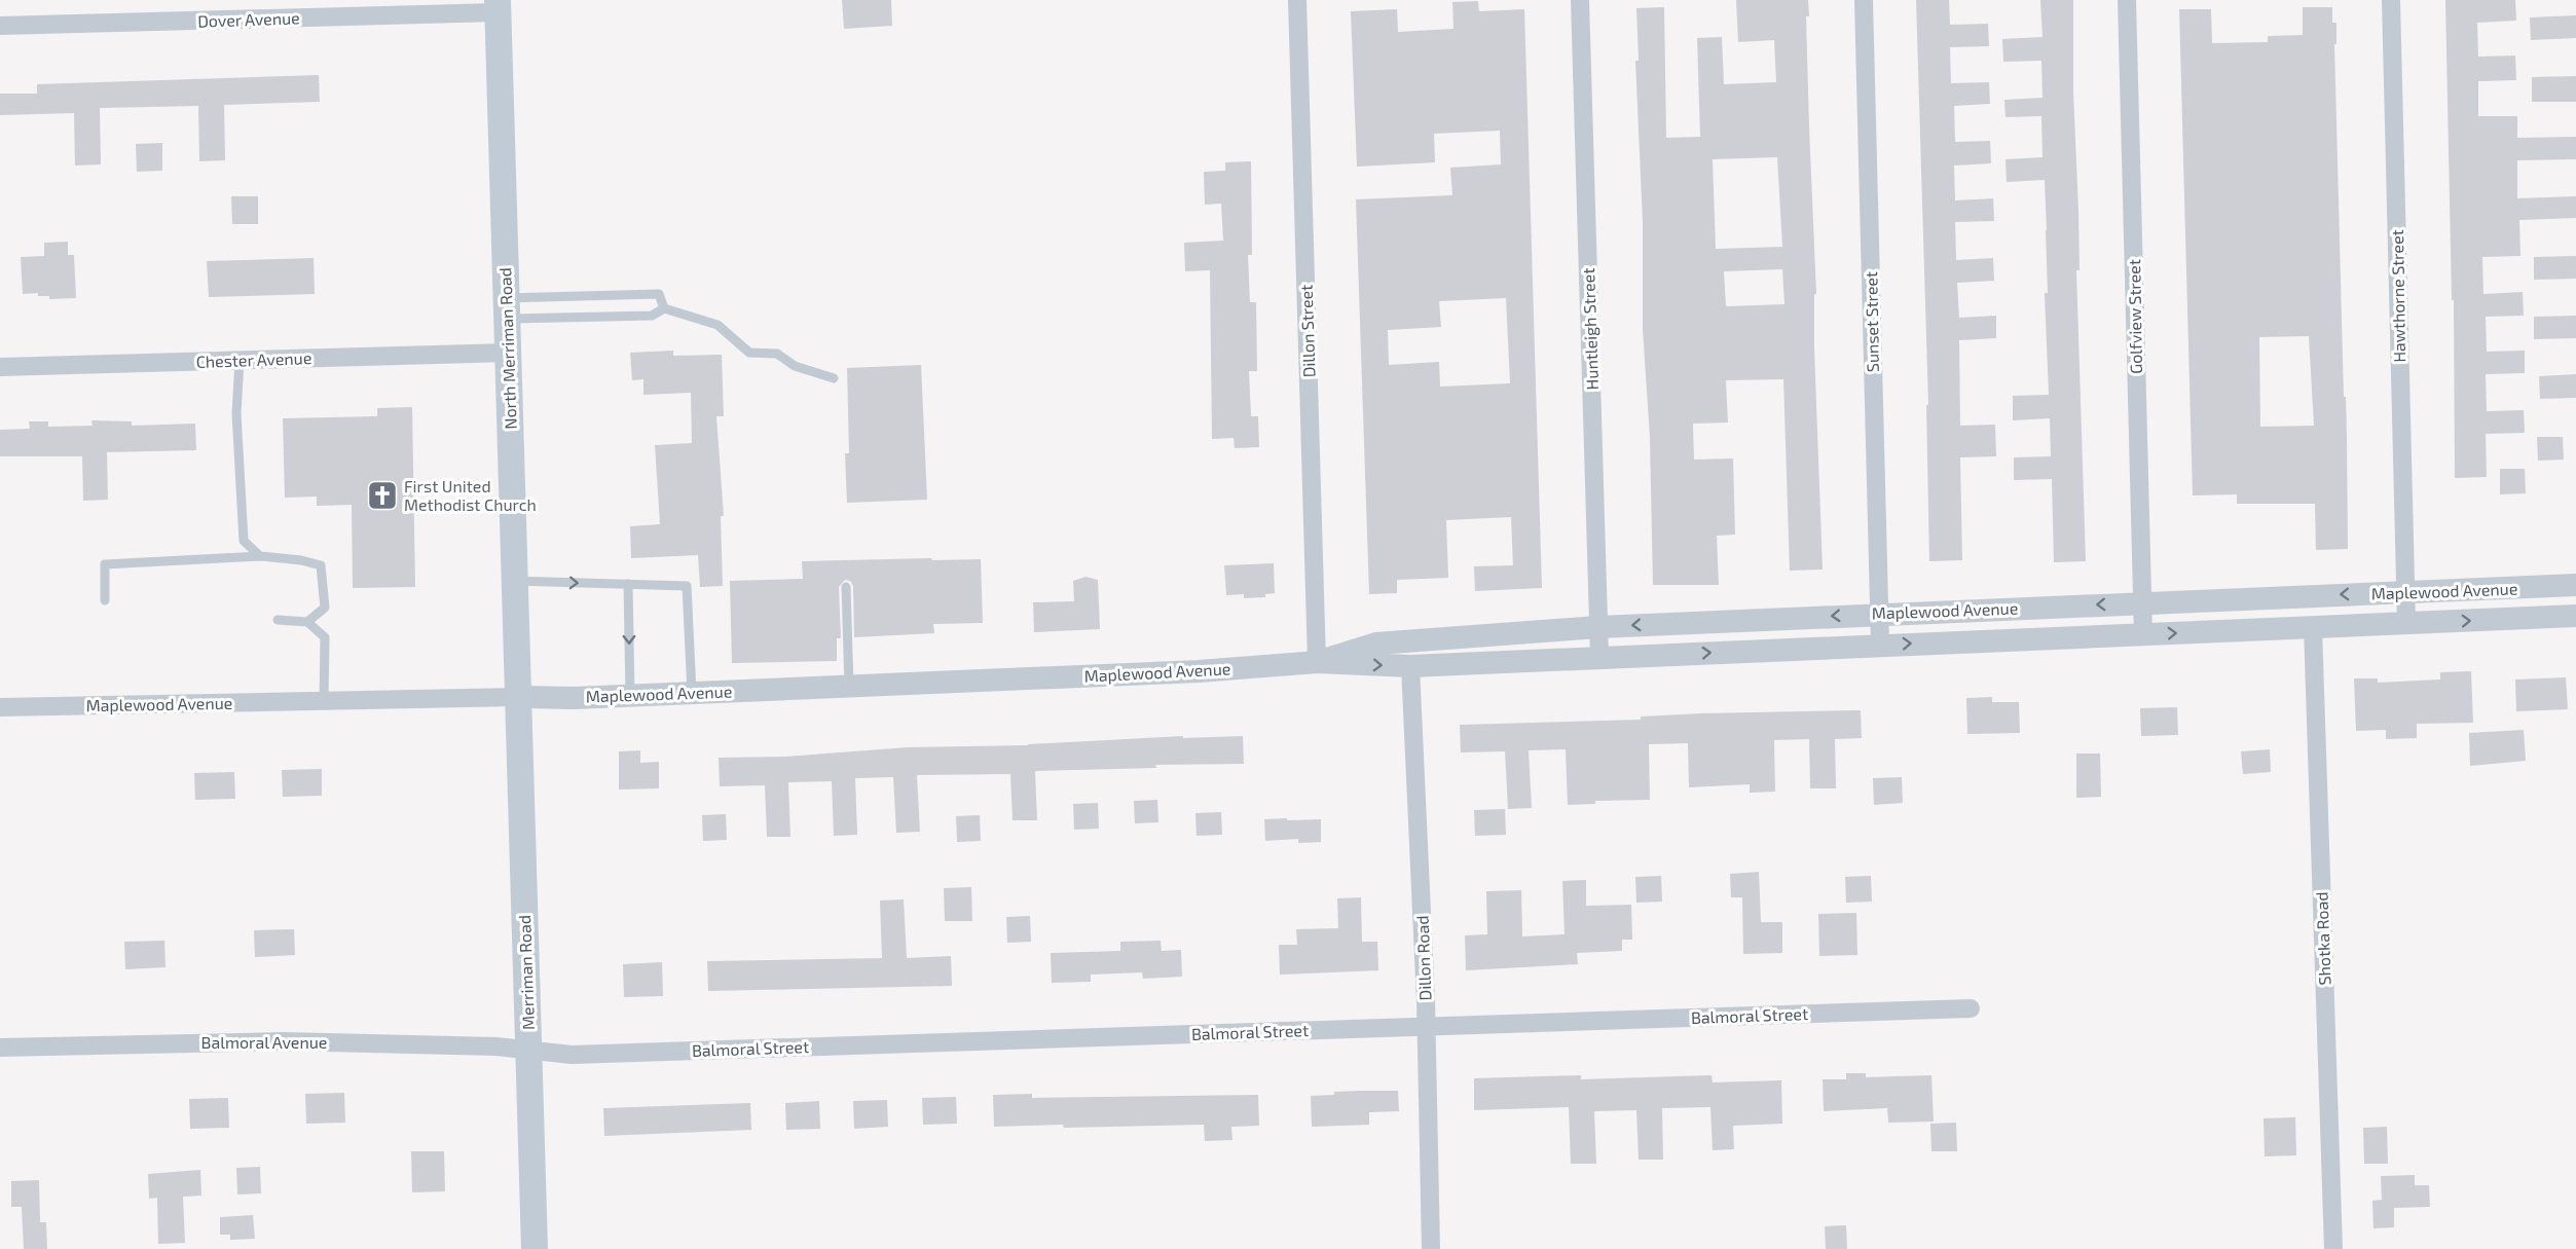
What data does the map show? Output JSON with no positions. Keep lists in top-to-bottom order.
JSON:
{
  "streets": {
    "main road": ["North Merriman Road", "Merriman Road"],
    "street": [
      "Dover Avenue",
      "Hawthorne Street",
      "Golfview Street",
      "Sunset Street",
      "Huntleigh Street",
      "Dillon Street",
      "Chester Avenue",
      "Maplewood Avenue",
      "Shotka Road",
      "Dillon Road",
      "Balmoral Street",
      "Balmoral Avenue"
    ]
  },
  "crossings": [
    ["Dover Avenue", "North Merriman Road"],
    ["Hawthorne Street", "Maplewood Avenue"],
    ["Golfview Street", "Maplewood Avenue"],
    ["Sunset Street", "Maplewood Avenue"],
    ["Huntleigh Street", "Maplewood Avenue"],
    ["Dillon Street", "Maplewood Avenue"],
    ["North Merriman Road", "Chester Avenue"],
    ["North Merriman Road", "Maplewood Avenue"],
    ["North Merriman Road", "Merriman Road"],
    ["Maplewood Avenue", "Shotka Road"],
    ["Maplewood Avenue", "Dillon Road"],
    ["Maplewood Avenue", "Merriman Road"],
    ["Dillon Road", "Balmoral Street"],
    ["Merriman Road", "Balmoral Street"],
    ["Merriman Road", "Balmoral Avenue"],
    ["Balmoral Street", "Balmoral Avenue"]
  ],
  "places": {
    "church": ["First United Methodist Church"]
  }
}
